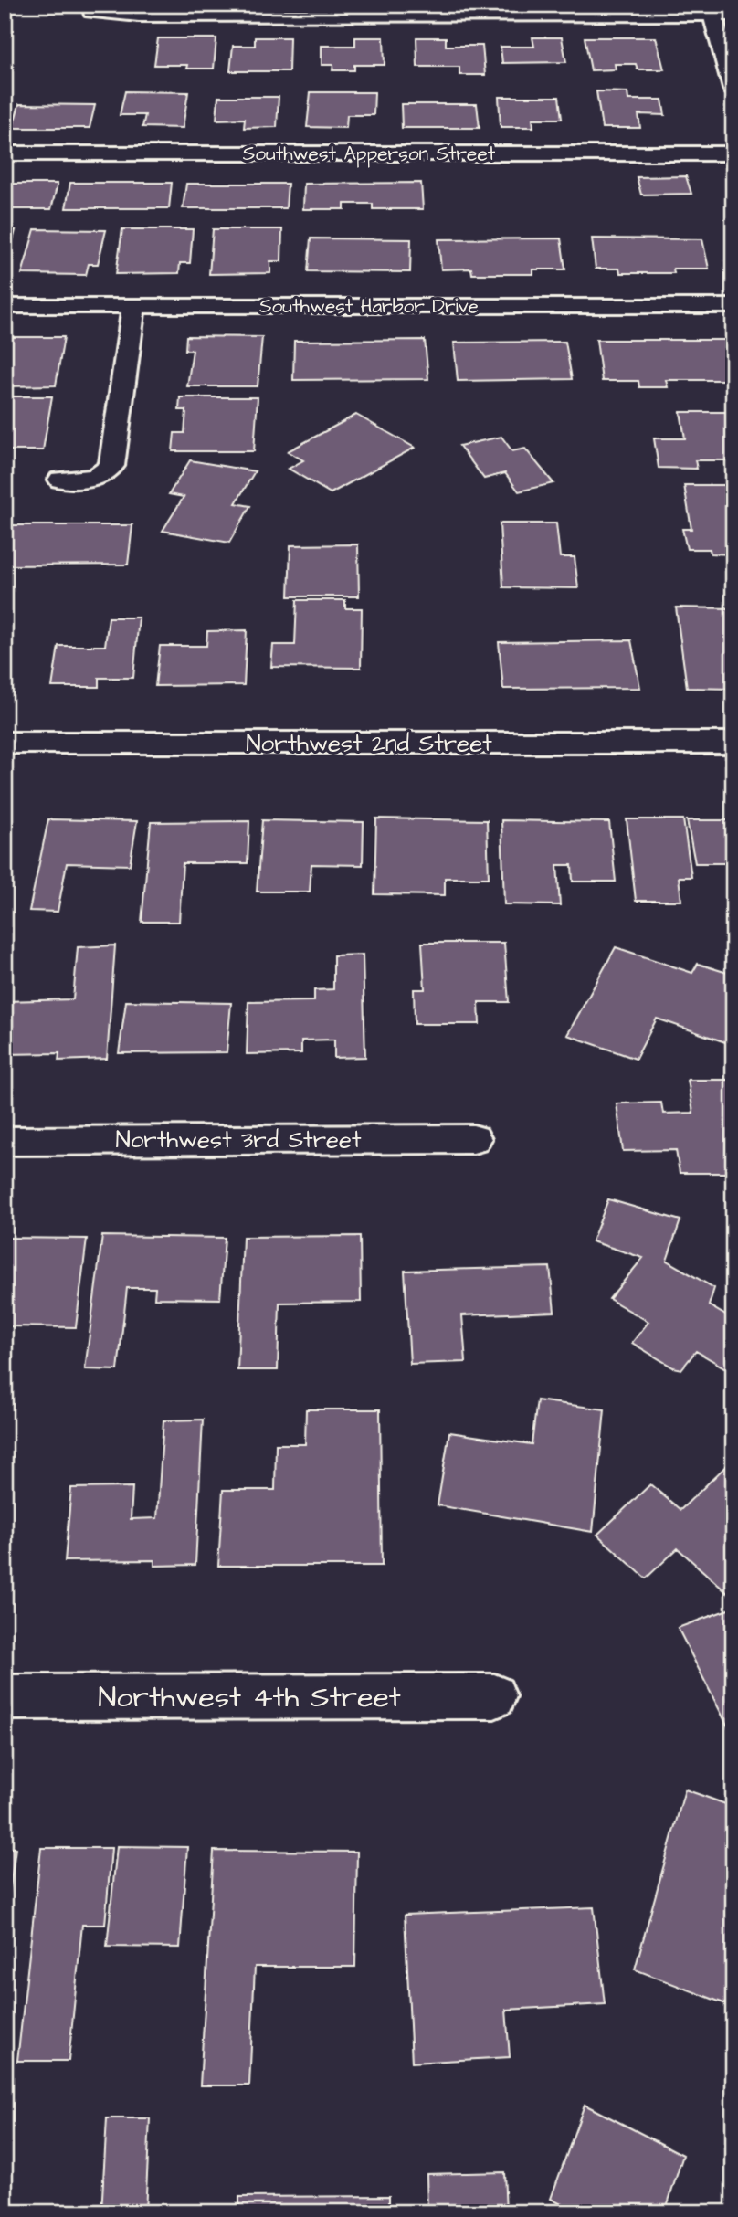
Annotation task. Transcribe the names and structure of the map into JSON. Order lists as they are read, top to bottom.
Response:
{
  "streets": {
    "street": [
      "Southwest Apperson Street",
      "Southwest Harbor Drive",
      "Northwest 2nd Street",
      "Northwest 3rd Street",
      "Northwest 4th Street"
    ]
  }
}
